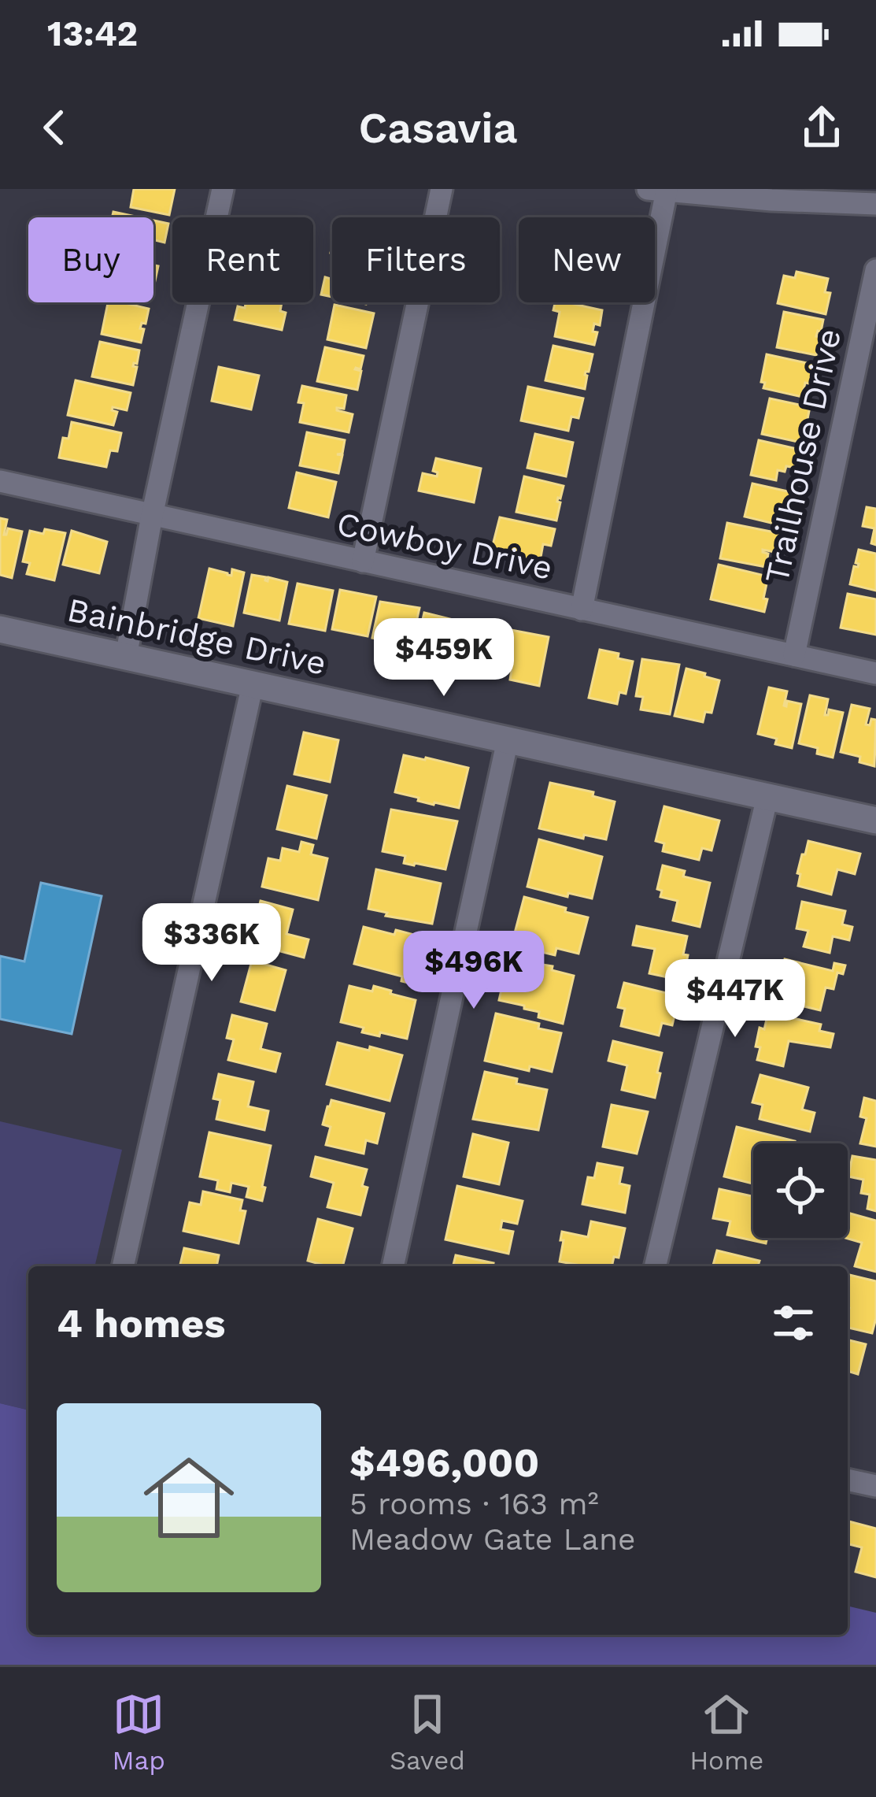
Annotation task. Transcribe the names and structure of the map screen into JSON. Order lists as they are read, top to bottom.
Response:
{
  "streets": {
    "street": ["Trailhouse Drive", "Cowboy Drive", "Bainbridge Drive"]
  },
  "crossings": [
    ["Trailhouse Drive", "Cowboy Drive"]
  ],
  "page": {
    "status": "13:42",
    "header": "Casavia",
    "chip": [
      "Buy",
      "Rent",
      "Filters",
      "New"
    ],
    "price": [
      "$459K",
      "$336K",
      "$496K",
      "$447K"
    ],
    "heading": "4 homes",
    "list": [
      {
        "name": "$496,000",
        "note": "5 rooms · 163 m² · Meadow Gate Lane"
      }
    ],
    "tabs": ["Map", "Saved", "Home"]
  }
}
